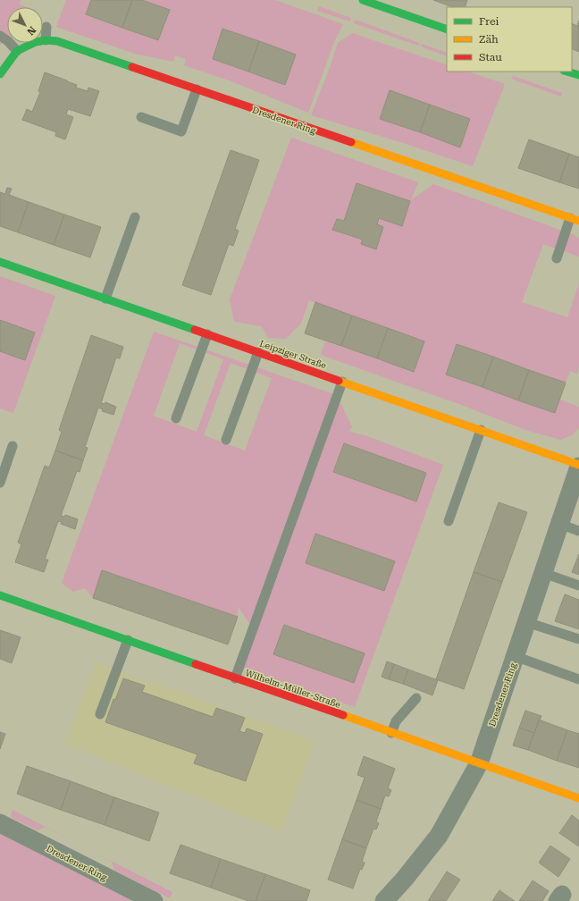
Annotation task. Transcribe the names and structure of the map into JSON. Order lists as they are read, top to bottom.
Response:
{
  "streets": {
    "street": ["Dresdener Ring", "Leipziger Straße", "Wilhelm-Müller-Straße"]
  },
  "crossings": [
    ["Dresdener Ring", "Leipziger Straße"],
    ["Dresdener Ring", "Wilhelm-Müller-Straße"]
  ],
  "legend": ["Frei", "Zäh", "Stau"],
  "north": "bottom right"
}
